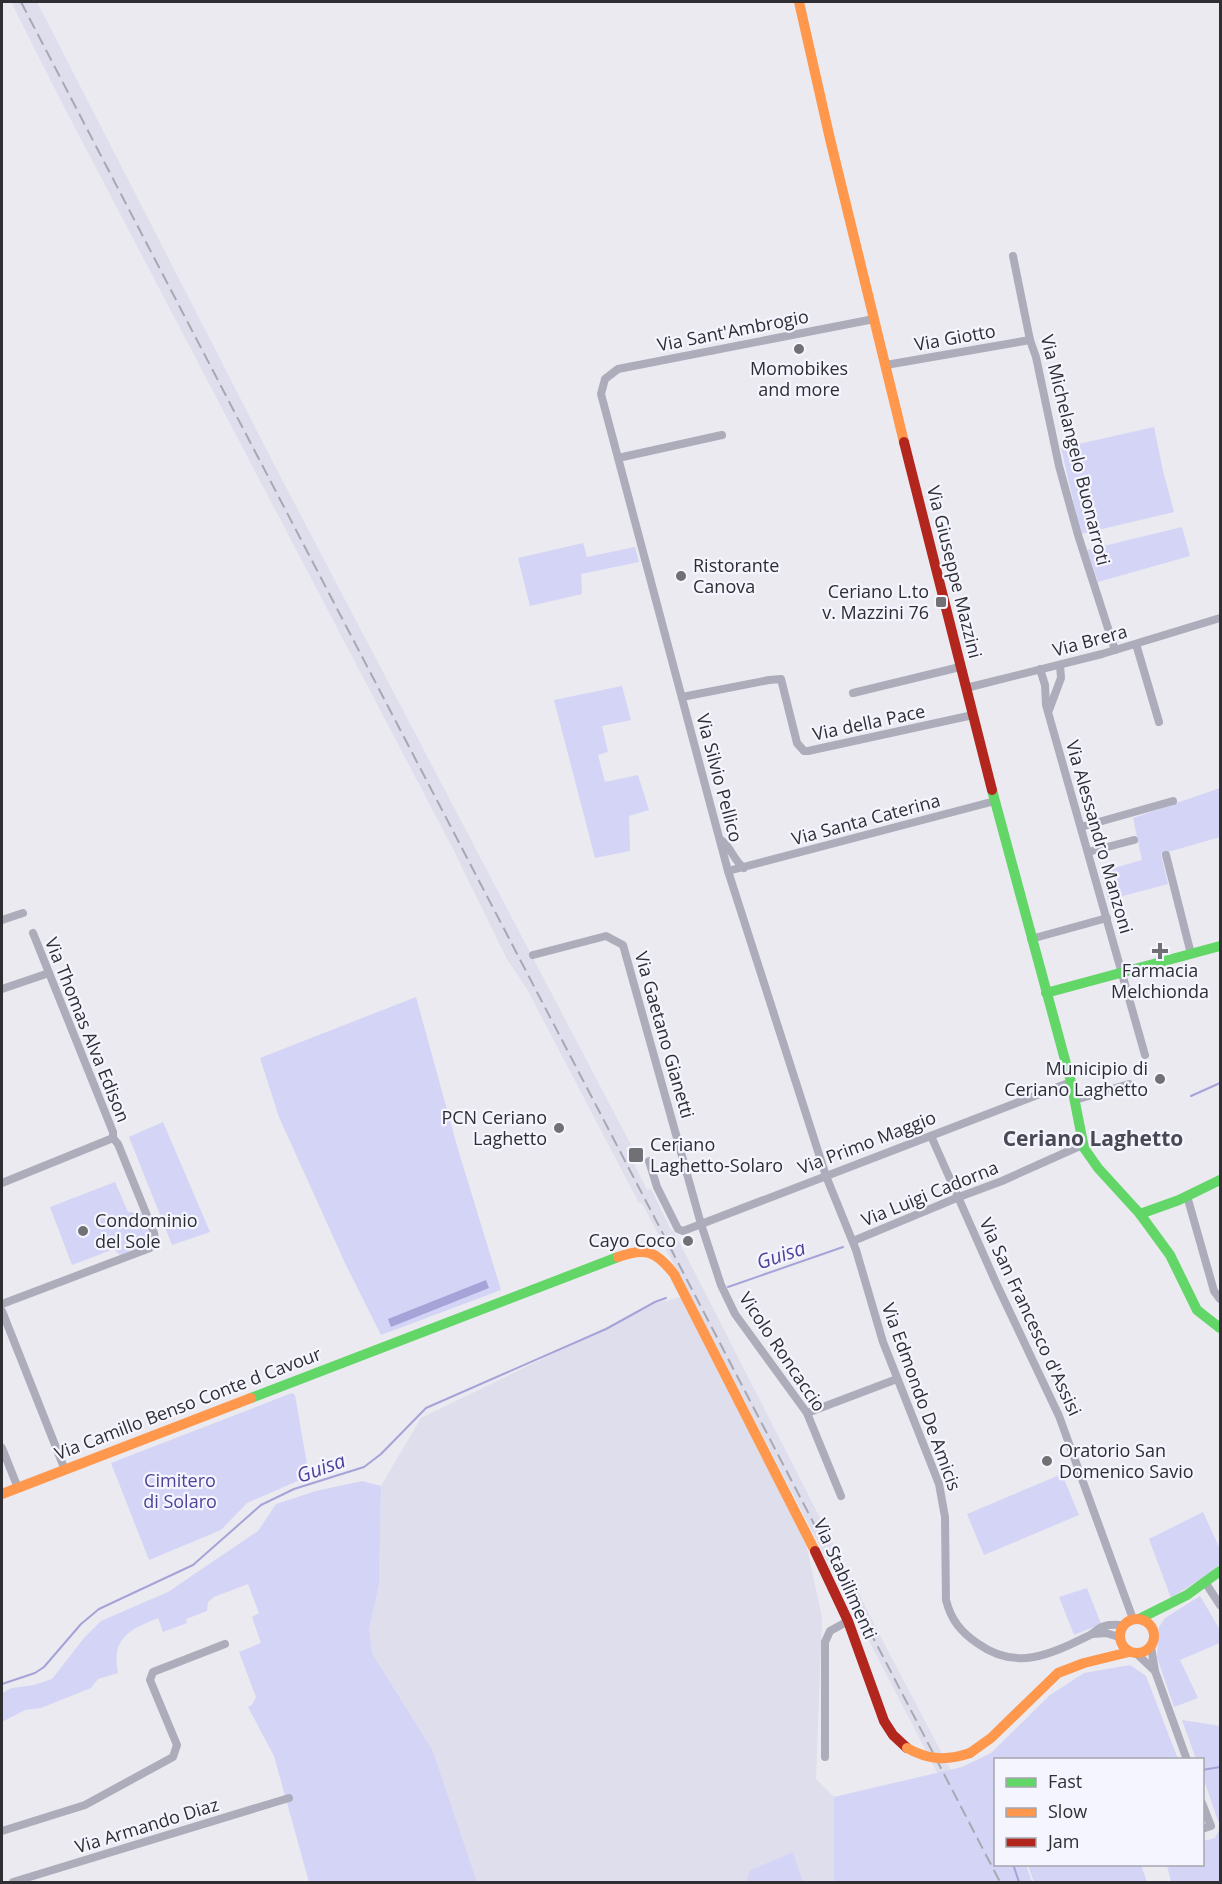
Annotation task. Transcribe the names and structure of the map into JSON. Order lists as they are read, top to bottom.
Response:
{
  "streets": {
    "street": [
      "Via Sant'Ambrogio",
      "Via Giotto",
      "Via Michelangelo Buonarroti",
      "Via Giuseppe Mazzini",
      "Via Brera",
      "Via della Pace",
      "Via Silvio Pellico",
      "Via Santa Caterina",
      "Via Alessandro Manzoni",
      "Via Thomas Alva Edison",
      "Via Gaetano Gianetti",
      "Via Primo Maggio",
      "Via Luigi Cadorna",
      "Via San Francesco d'Assisi",
      "Vicolo Roncaccio",
      "Via Edmondo De Amicis",
      "Via Camillo Benso Conte d Cavour",
      "Via Stabilimenti",
      "Via Armando Diaz"
    ]
  },
  "crossings": [
    ["Via Sant'Ambrogio", "Via Giuseppe Mazzini"],
    ["Via Sant'Ambrogio", "Via Silvio Pellico"],
    ["Via Giotto", "Via Michelangelo Buonarroti"],
    ["Via Giotto", "Via Giuseppe Mazzini"],
    ["Via Michelangelo Buonarroti", "Via Brera"],
    ["Via Giuseppe Mazzini", "Via Brera"],
    ["Via Giuseppe Mazzini", "Via della Pace"],
    ["Via Giuseppe Mazzini", "Via Santa Caterina"],
    ["Via Giuseppe Mazzini", "Via Primo Maggio"],
    ["Via Giuseppe Mazzini", "Via Luigi Cadorna"],
    ["Via Brera", "Via Alessandro Manzoni"],
    ["Via della Pace", "Via Silvio Pellico"],
    ["Via Silvio Pellico", "Via Santa Caterina"],
    ["Via Silvio Pellico", "Via Primo Maggio"],
    ["Via Silvio Pellico", "Via Edmondo De Amicis"],
    ["Via Gaetano Gianetti", "Via Primo Maggio"],
    ["Via Gaetano Gianetti", "Vicolo Roncaccio"],
    ["Via Primo Maggio", "Via San Francesco d'Assisi"],
    ["Via Primo Maggio", "Vicolo Roncaccio"],
    ["Via Primo Maggio", "Via Edmondo De Amicis"],
    ["Via Luigi Cadorna", "Via San Francesco d'Assisi"],
    ["Via Luigi Cadorna", "Via Edmondo De Amicis"],
    ["Via San Francesco d'Assisi", "Via Edmondo De Amicis"],
    ["Via San Francesco d'Assisi", "Via Stabilimenti"],
    ["Via Edmondo De Amicis", "Via Stabilimenti"],
    ["Via Camillo Benso Conte d Cavour", "Via Stabilimenti"]
  ],
  "districts": ["Ceriano Laghetto"],
  "water": ["Guisa"],
  "parks": ["Cimitero di Solaro"],
  "places": {
    "other": [
      "Momobikes and more",
      "Ristorante Canova",
      "Municipio di Ceriano Laghetto",
      "PCN Ceriano Laghetto",
      "Condominio del Sole",
      "Cayo Coco",
      "Oratorio San Domenico Savio"
    ],
    "transit": ["Ceriano L.to v. Mazzini 76", "Ceriano Laghetto-Solaro"],
    "health": ["Farmacia Melchionda"]
  },
  "legend": ["Fast", "Slow", "Jam"]
}
